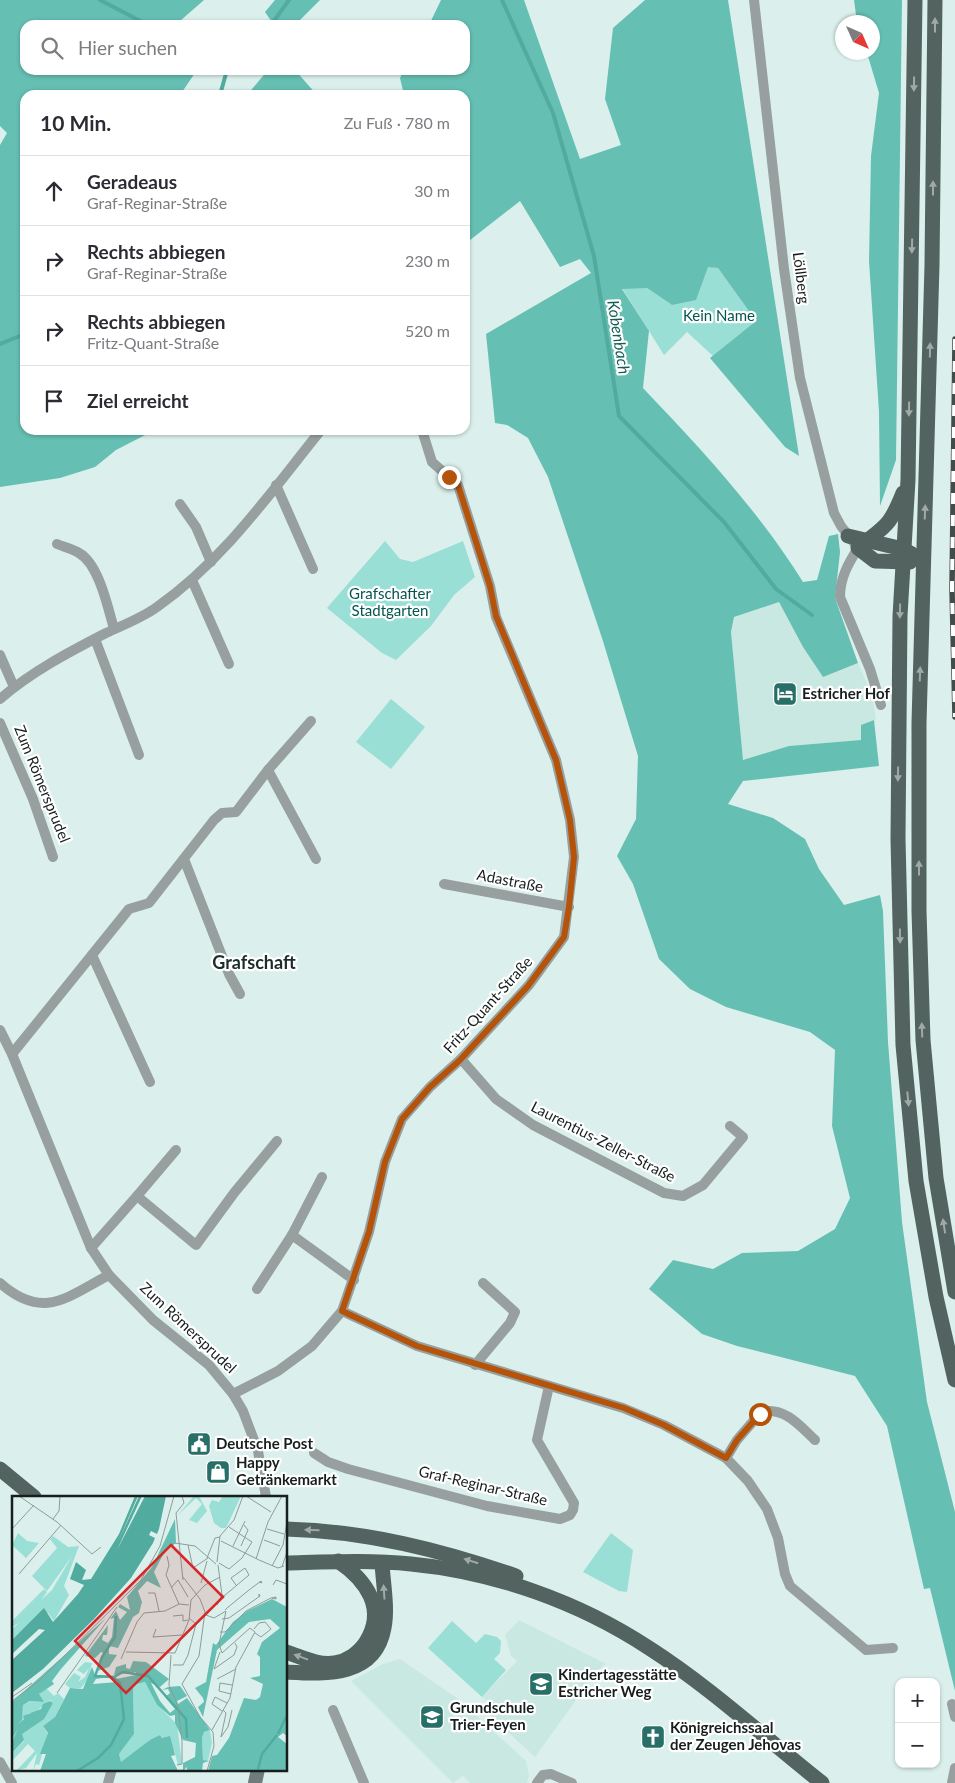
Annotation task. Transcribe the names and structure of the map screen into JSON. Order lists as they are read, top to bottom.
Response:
{
  "streets": {
    "street": [
      "Löllberg",
      "Zum Römersprudel",
      "Adastraße",
      "Fritz-Quant-Straße",
      "Laurentius-Zeller-Straße",
      "Graf-Reginar-Straße"
    ]
  },
  "crossings": [
    ["Zum Römersprudel", "Fritz-Quant-Straße"],
    ["Adastraße", "Fritz-Quant-Straße"],
    ["Fritz-Quant-Straße", "Laurentius-Zeller-Straße"]
  ],
  "districts": ["Grafschaft"],
  "water": ["Kobenbach"],
  "parks": ["Kein Name", "Grafschafter Stadtgarten"],
  "places": {
    "hotel": ["Estricher Hof"],
    "public building": ["Deutsche Post"],
    "shop": ["Happy Getränkemarkt"],
    "school or university": ["Kindertagesstätte Estricher Weg", "Grundschule Trier-Feyen"],
    "church": ["Königreichssaal der Zeugen Jehovas"]
  },
  "north": "bottom right",
  "page": {
    "search": "Hier suchen",
    "heading": ["10 Min.", "Zu Fuß · 780 m"],
    "list": [
      ["Geradeaus", "Graf-Reginar-Straße", "30 m"],
      ["Rechts abbiegen", "Graf-Reginar-Straße", "230 m"],
      ["Rechts abbiegen", "Fritz-Quant-Straße", "520 m"],
      "Ziel erreicht"
    ],
    "map_buttons": ["+", "−"]
  }
}
